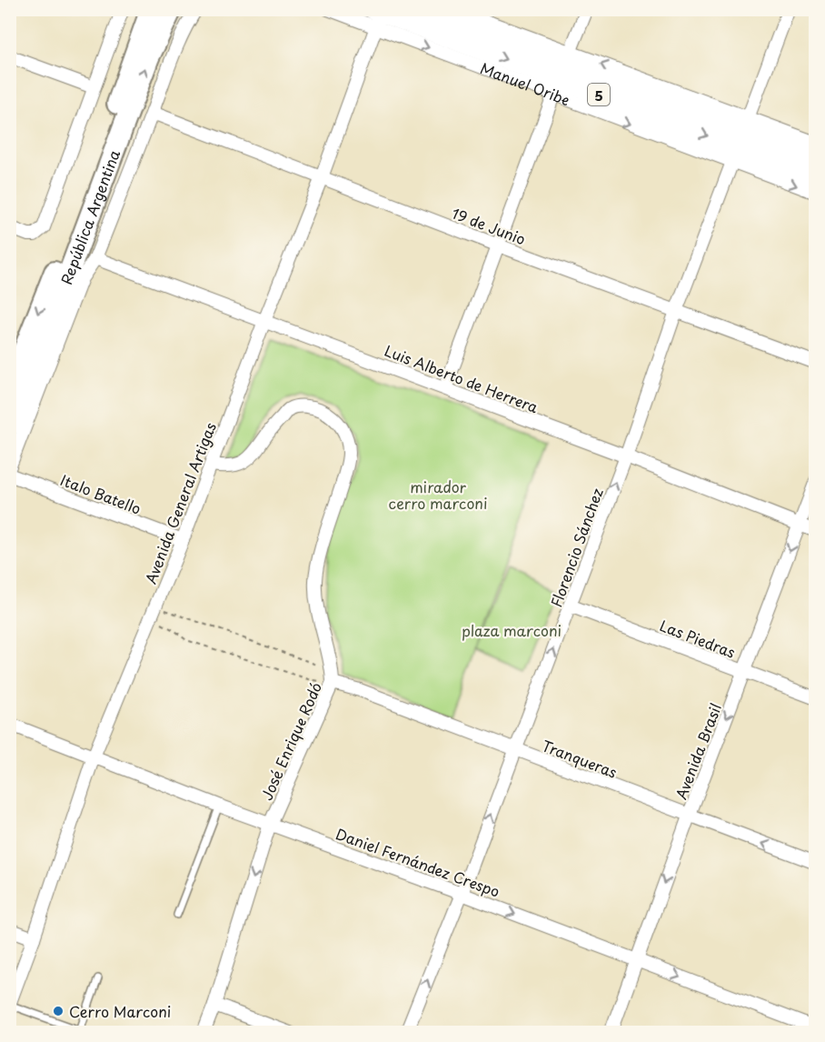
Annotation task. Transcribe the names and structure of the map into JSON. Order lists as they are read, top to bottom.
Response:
{
  "streets": {
    "highway": ["Manuel Oribe", "5", "República Argentina"],
    "street": [
      "19 de Junio",
      "Luis Alberto de Herrera",
      "Italo Batello",
      "Avenida General Artigas",
      "Florencio Sánchez",
      "Las Piedras",
      "José Enrique Rodó",
      "Avenida Brasil",
      "Tranqueras",
      "Daniel Fernández Crespo"
    ]
  },
  "crossings": [
    ["Manuel Oribe", "Avenida General Artigas"],
    ["Manuel Oribe", "Florencio Sánchez"],
    ["19 de Junio", "Avenida General Artigas"],
    ["19 de Junio", "Florencio Sánchez"],
    ["Luis Alberto de Herrera", "Avenida General Artigas"],
    ["Luis Alberto de Herrera", "Florencio Sánchez"],
    ["Luis Alberto de Herrera", "Avenida Brasil"],
    ["Italo Batello", "Avenida General Artigas"],
    ["Avenida General Artigas", "José Enrique Rodó"],
    ["Avenida General Artigas", "Daniel Fernández Crespo"],
    ["Florencio Sánchez", "Las Piedras"],
    ["Florencio Sánchez", "Tranqueras"],
    ["Florencio Sánchez", "Daniel Fernández Crespo"],
    ["Las Piedras", "Avenida Brasil"],
    ["José Enrique Rodó", "Tranqueras"],
    ["José Enrique Rodó", "Daniel Fernández Crespo"],
    ["Avenida Brasil", "Tranqueras"],
    ["Avenida Brasil", "Daniel Fernández Crespo"]
  ],
  "one_way": ["Florencio Sánchez", "Avenida Brasil", "Daniel Fernández Crespo"],
  "parks": ["mirador cerro marconi", "plaza marconi"],
  "places": ["Cerro Marconi"]
}
